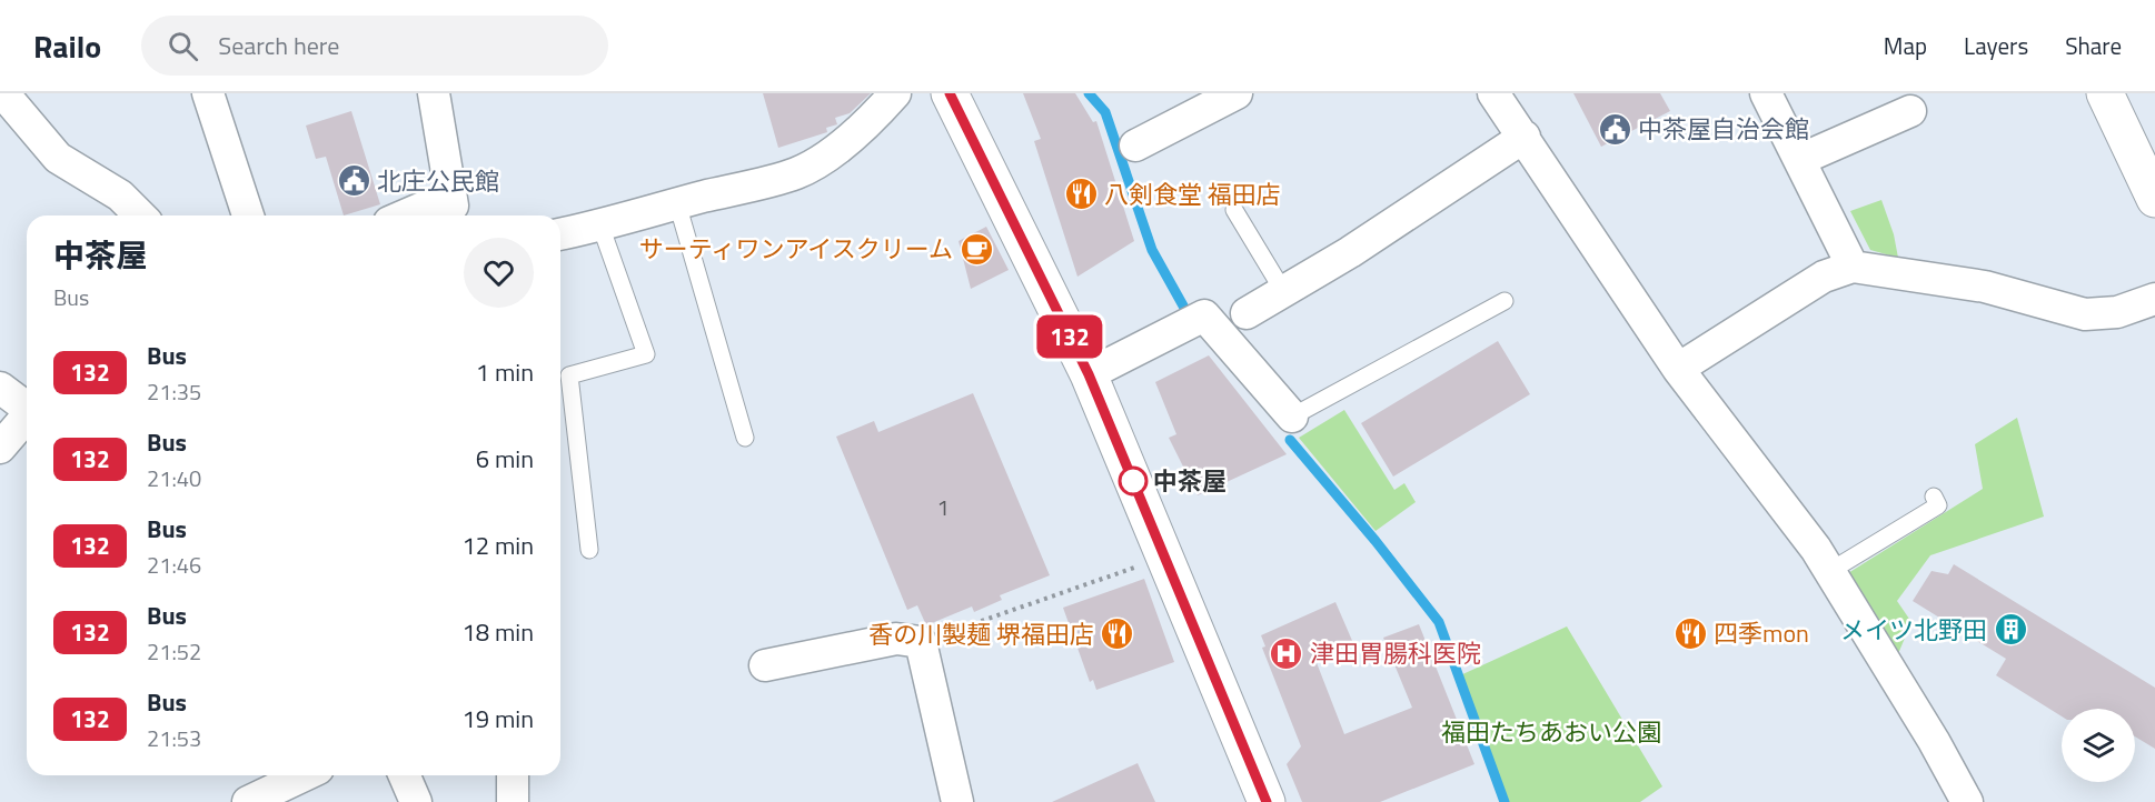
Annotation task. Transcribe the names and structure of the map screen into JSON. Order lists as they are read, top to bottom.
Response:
{
  "parks": ["福田たちあおい公園"],
  "places": {
    "public building": ["中茶屋自治会館", "北庄公民館"],
    "restaurant": ["八剣食堂 福田店", "四季mon", "香の川製麺 堺福田店"],
    "cafe": ["サーティワンアイスクリーム"],
    "other": ["中茶屋"],
    "building": ["メイツ北野田"],
    "hospital": ["津田胃腸科医院"]
  },
  "lines": ["bus line 132"],
  "house_numbers": ["1"],
  "page": {
    "header": "Railo",
    "search": "Search here",
    "nav": ["Map", "Layers", "Share"],
    "on_map": "132",
    "heading": ["中茶屋", "Bus"],
    "list": [
      {
        "mark": "132",
        "name": "Bus",
        "note": "21:35",
        "value": "1 min"
      },
      {
        "mark": "132",
        "name": "Bus",
        "note": "21:40",
        "value": "6 min"
      },
      {
        "mark": "132",
        "name": "Bus",
        "note": "21:46",
        "value": "12 min"
      },
      {
        "mark": "132",
        "name": "Bus",
        "note": "21:52",
        "value": "18 min"
      },
      {
        "mark": "132",
        "name": "Bus",
        "note": "21:53",
        "value": "19 min"
      }
    ]
  }
}
